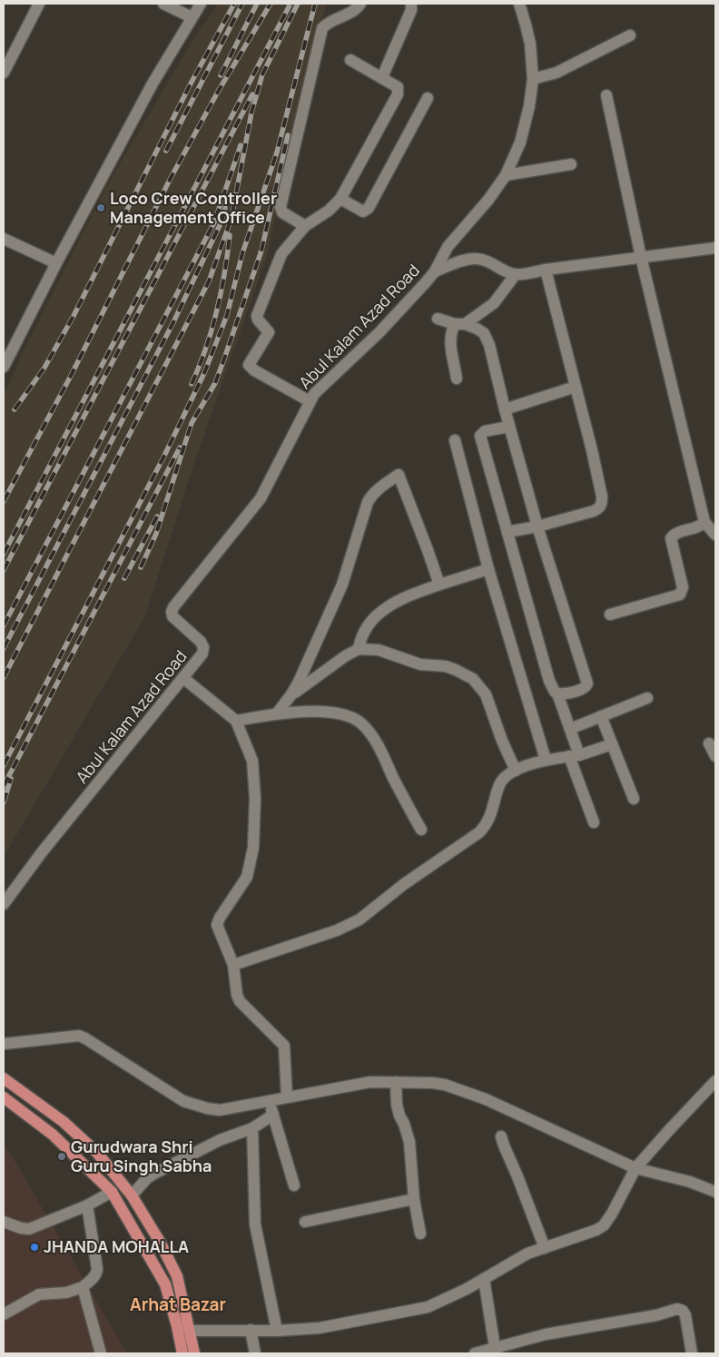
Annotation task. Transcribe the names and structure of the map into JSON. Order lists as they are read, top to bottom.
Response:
{
  "streets": {
    "street": ["Abul Kalam Azad Road"]
  },
  "districts": ["Arhat Bazar"],
  "places": ["Loco Crew Controller Management Office", "Gurudwara Shri Guru Singh Sabha", "JHANDA MOHALLA"]
}
